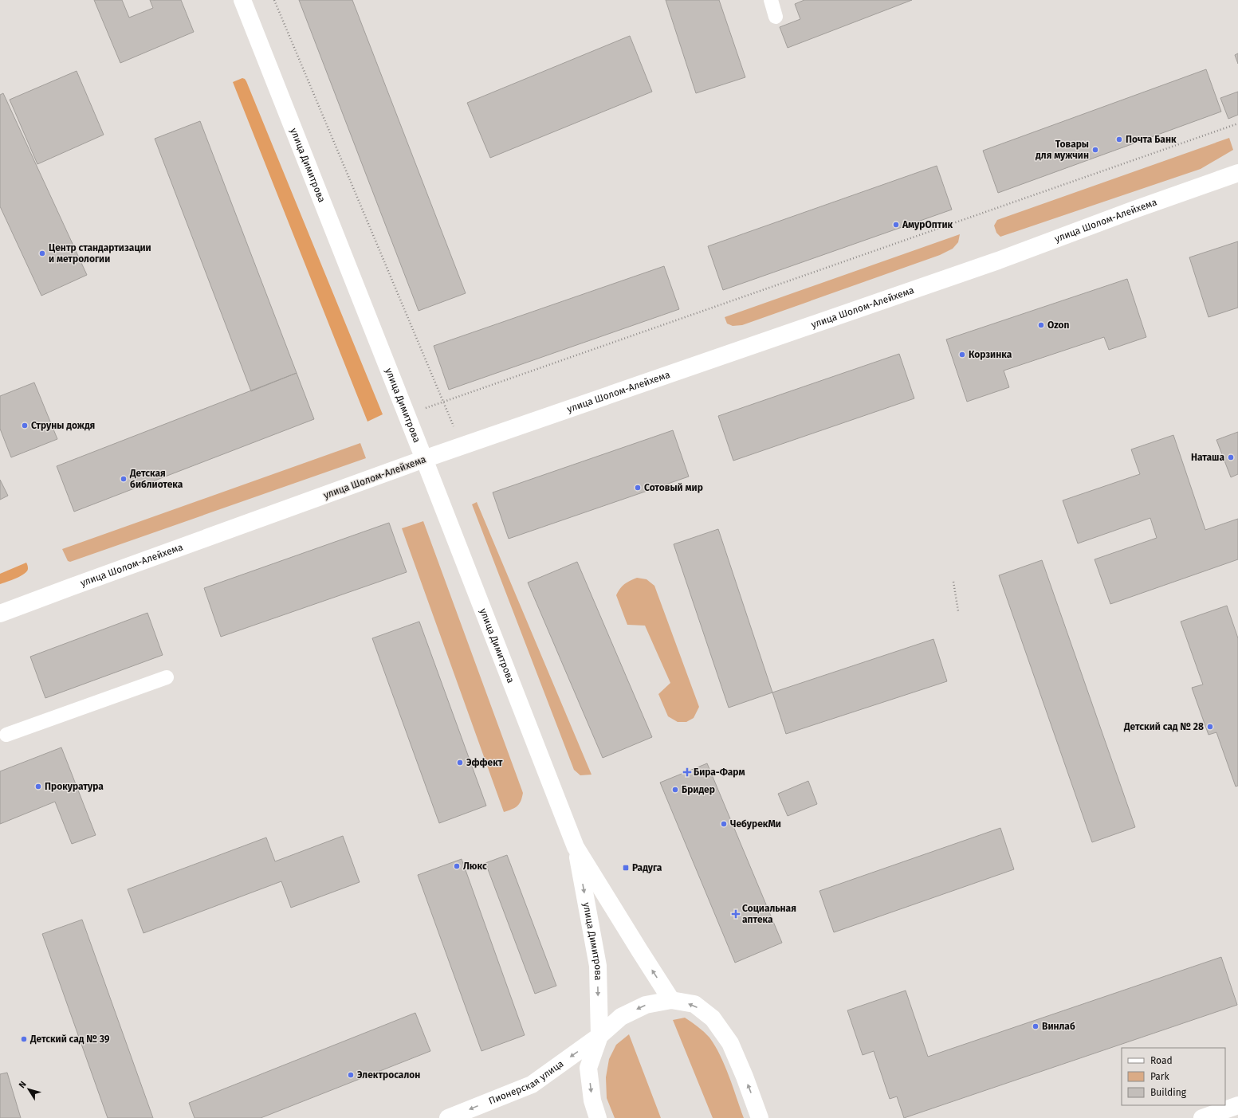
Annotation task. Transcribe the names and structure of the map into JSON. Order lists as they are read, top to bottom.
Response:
{
  "streets": {
    "main road": ["улица Димитрова", "улица Шолом-Алейхема", "Пионерская улица"]
  },
  "crossings": [
    ["улица Димитрова", "улица Шолом-Алейхема"],
    ["улица Димитрова", "Пионерская улица"]
  ],
  "one_way": ["Пионерская улица"],
  "places": {
    "other": [
      "Почта Банк",
      "Товары для мужчин",
      "АмурОптик",
      "Центр стандартизации и метрологии",
      "Ozon",
      "Корзинка",
      "Струны дождя",
      "Наташа",
      "Детская библиотека",
      "Сотовый мир",
      "Детский сад № 28",
      "Эффект",
      "Прокуратура",
      "Бридер",
      "ЧебурекМи",
      "Люкс",
      "Винлаб",
      "Детский сад № 39",
      "Электросалон"
    ],
    "health": ["Бира-Фарм", "Социальная аптека"],
    "transit": ["Радуга"]
  },
  "legend": ["Road", "Park", "Building"],
  "north": "top left"
}
